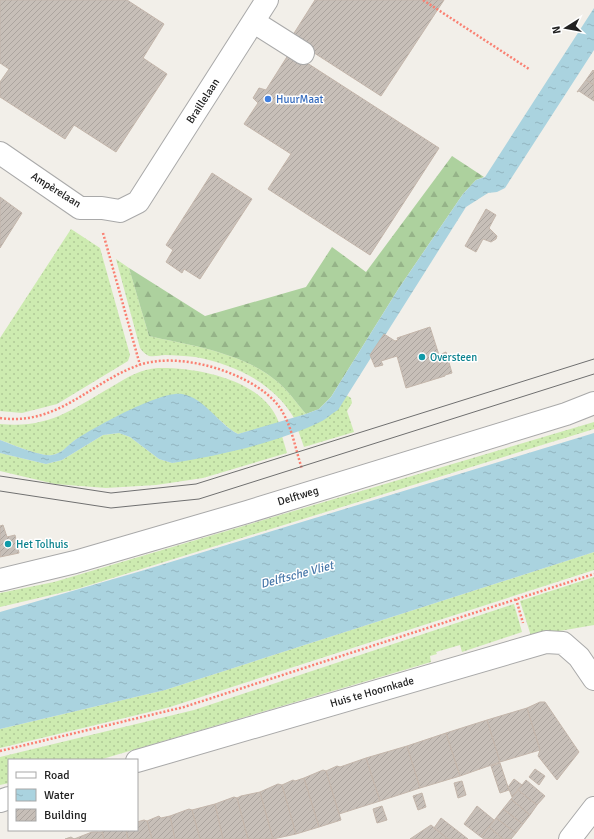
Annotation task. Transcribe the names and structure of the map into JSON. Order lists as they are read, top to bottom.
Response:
{
  "streets": {
    "street": [
      "Braillelaan",
      "Ampèrelaan",
      "Delftweg",
      "Huis te Hoornkade"
    ]
  },
  "crossings": [
    ["Braillelaan", "Ampèrelaan"]
  ],
  "water": ["Delftsche Vliet"],
  "places": ["HuurMaat", "Oversteen", "Het Tolhuis"],
  "legend": ["Road", "Water", "Building"],
  "north": "left"
}
